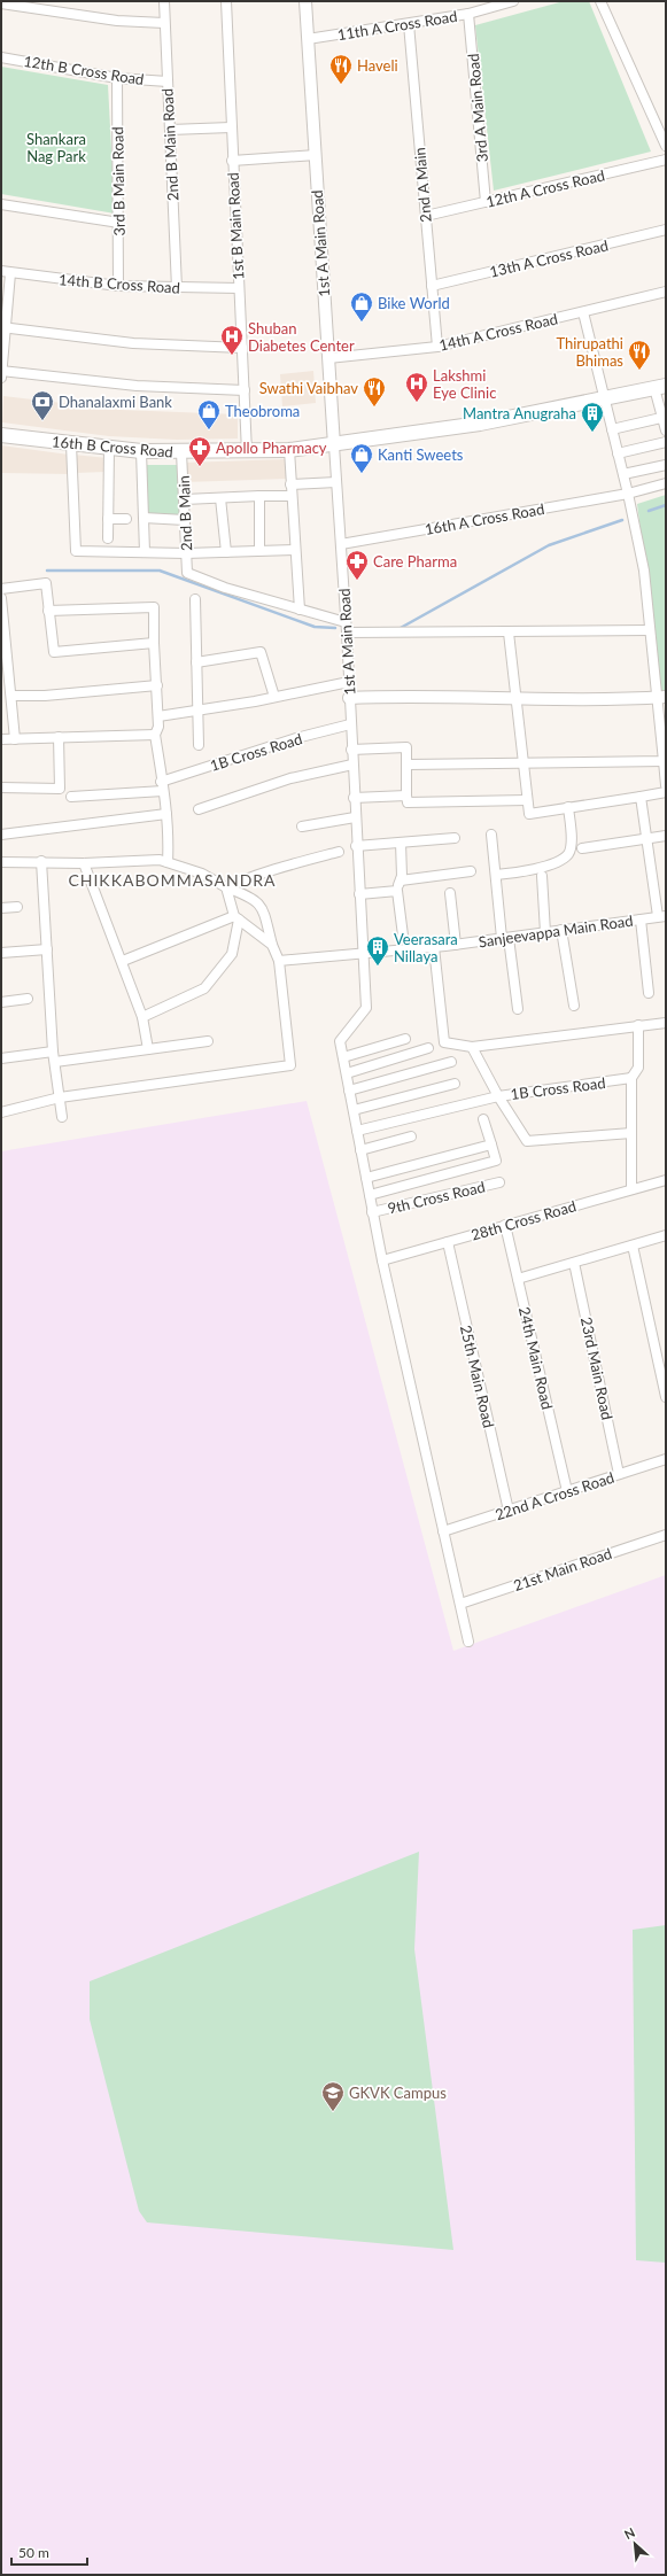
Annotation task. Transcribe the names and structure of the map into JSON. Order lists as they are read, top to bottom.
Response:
{
  "streets": {
    "main road": ["16th B Cross Road"],
    "street": [
      "11th A Cross Road",
      "12th B Cross Road",
      "3rd A Main Road",
      "2nd B Main Road",
      "3rd B Main Road",
      "2nd A Main",
      "12th A Cross Road",
      "1st B Main Road",
      "1st A Main Road",
      "13th A Cross Road",
      "14th B Cross Road",
      "14th A Cross Road",
      "2nd B Main",
      "16th A Cross Road",
      "1B Cross Road",
      "Sanjeevappa Main Road",
      "9th Cross Road",
      "28th Cross Road",
      "24th Main Road",
      "23rd Main Road",
      "25th Main Road",
      "22nd A Cross Road",
      "21st Main Road"
    ]
  },
  "crossings": [
    ["11th A Cross Road", "3rd A Main Road"],
    ["11th A Cross Road", "2nd A Main"],
    ["11th A Cross Road", "1st A Main Road"],
    ["12th B Cross Road", "2nd B Main Road"],
    ["12th B Cross Road", "3rd B Main Road"],
    ["3rd A Main Road", "12th A Cross Road"],
    ["2nd B Main Road", "14th B Cross Road"],
    ["3rd B Main Road", "14th B Cross Road"],
    ["2nd A Main", "12th A Cross Road"],
    ["2nd A Main", "13th A Cross Road"],
    ["2nd A Main", "14th A Cross Road"],
    ["1st B Main Road", "14th B Cross Road"],
    ["1st B Main Road", "16th B Cross Road"],
    ["1st A Main Road", "14th A Cross Road"],
    ["1st A Main Road", "16th B Cross Road"],
    ["1st A Main Road", "16th A Cross Road"],
    ["1st A Main Road", "1B Cross Road"],
    ["1st A Main Road", "Sanjeevappa Main Road"],
    ["16th B Cross Road", "2nd B Main"],
    ["28th Cross Road", "24th Main Road"],
    ["28th Cross Road", "25th Main Road"],
    ["24th Main Road", "22nd A Cross Road"],
    ["23rd Main Road", "22nd A Cross Road"],
    ["25th Main Road", "22nd A Cross Road"]
  ],
  "districts": ["CHIKKABOMMASANDRA"],
  "parks": ["Shankara Nag Park"],
  "places": {
    "restaurant": ["Haveli", "Thirupathi Bhimas", "Swathi Vaibhav"],
    "shop": ["Bike World", "Theobroma", "Kanti Sweets"],
    "hospital": ["Shuban Diabetes Center", "Lakshmi Eye Clinic"],
    "bank": ["Dhanalaxmi Bank"],
    "building": ["Mantra Anugraha", "Veerasara Nillaya"],
    "pharmacy": ["Apollo Pharmacy", "Care Pharma"],
    "school or university": ["GKVK Campus"]
  },
  "scale_bar": "50 m",
  "north": "top left"
}
